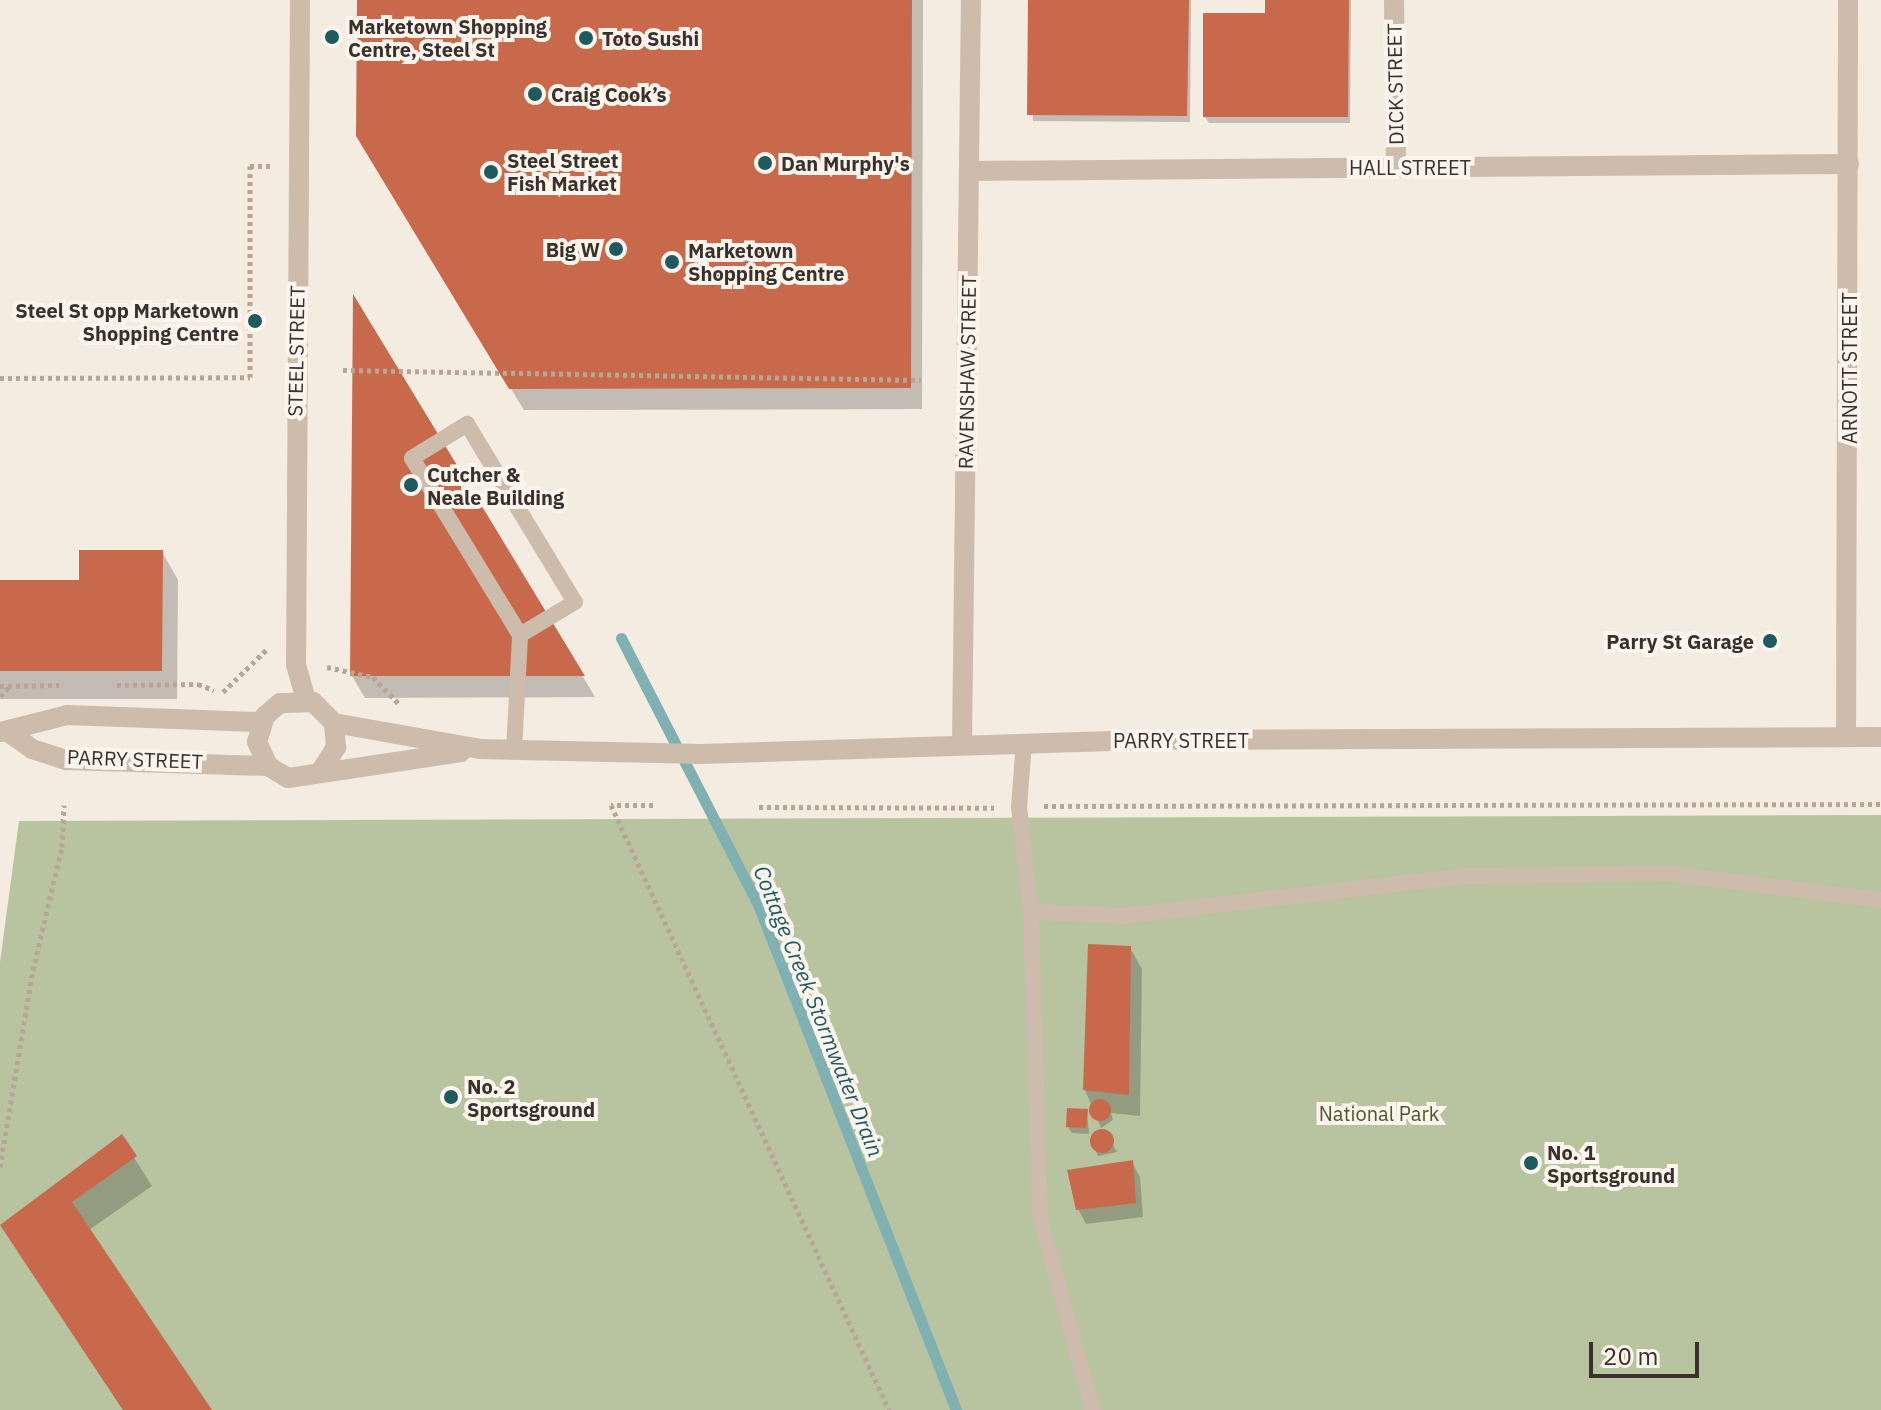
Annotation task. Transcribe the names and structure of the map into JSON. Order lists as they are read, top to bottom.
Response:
{
  "streets": {
    "street": [
      "DICK STREET",
      "HALL STREET",
      "STEEL STREET",
      "ARNOTT STREET",
      "RAVENSHAW STREET",
      "PARRY STREET"
    ]
  },
  "crossings": [
    ["DICK STREET", "HALL STREET"],
    ["HALL STREET", "ARNOTT STREET"],
    ["HALL STREET", "RAVENSHAW STREET"],
    ["STEEL STREET", "PARRY STREET"],
    ["ARNOTT STREET", "PARRY STREET"],
    ["RAVENSHAW STREET", "PARRY STREET"]
  ],
  "water": ["Cottage Creek Stormwater Drain"],
  "parks": ["National Park"],
  "places": [
    "Marketown Shopping Centre, Steel St",
    "Toto Sushi",
    "Craig Cook’s",
    "Dan Murphy's",
    "Steel Street Fish Market",
    "Big W",
    "Marketown Shopping Centre",
    "Steel St opp Marketown Shopping Centre",
    "Cutcher & Neale Building",
    "Parry St Garage",
    "No. 2 Sportsground",
    "No. 1 Sportsground"
  ],
  "scale_bar": "20 m"
}
